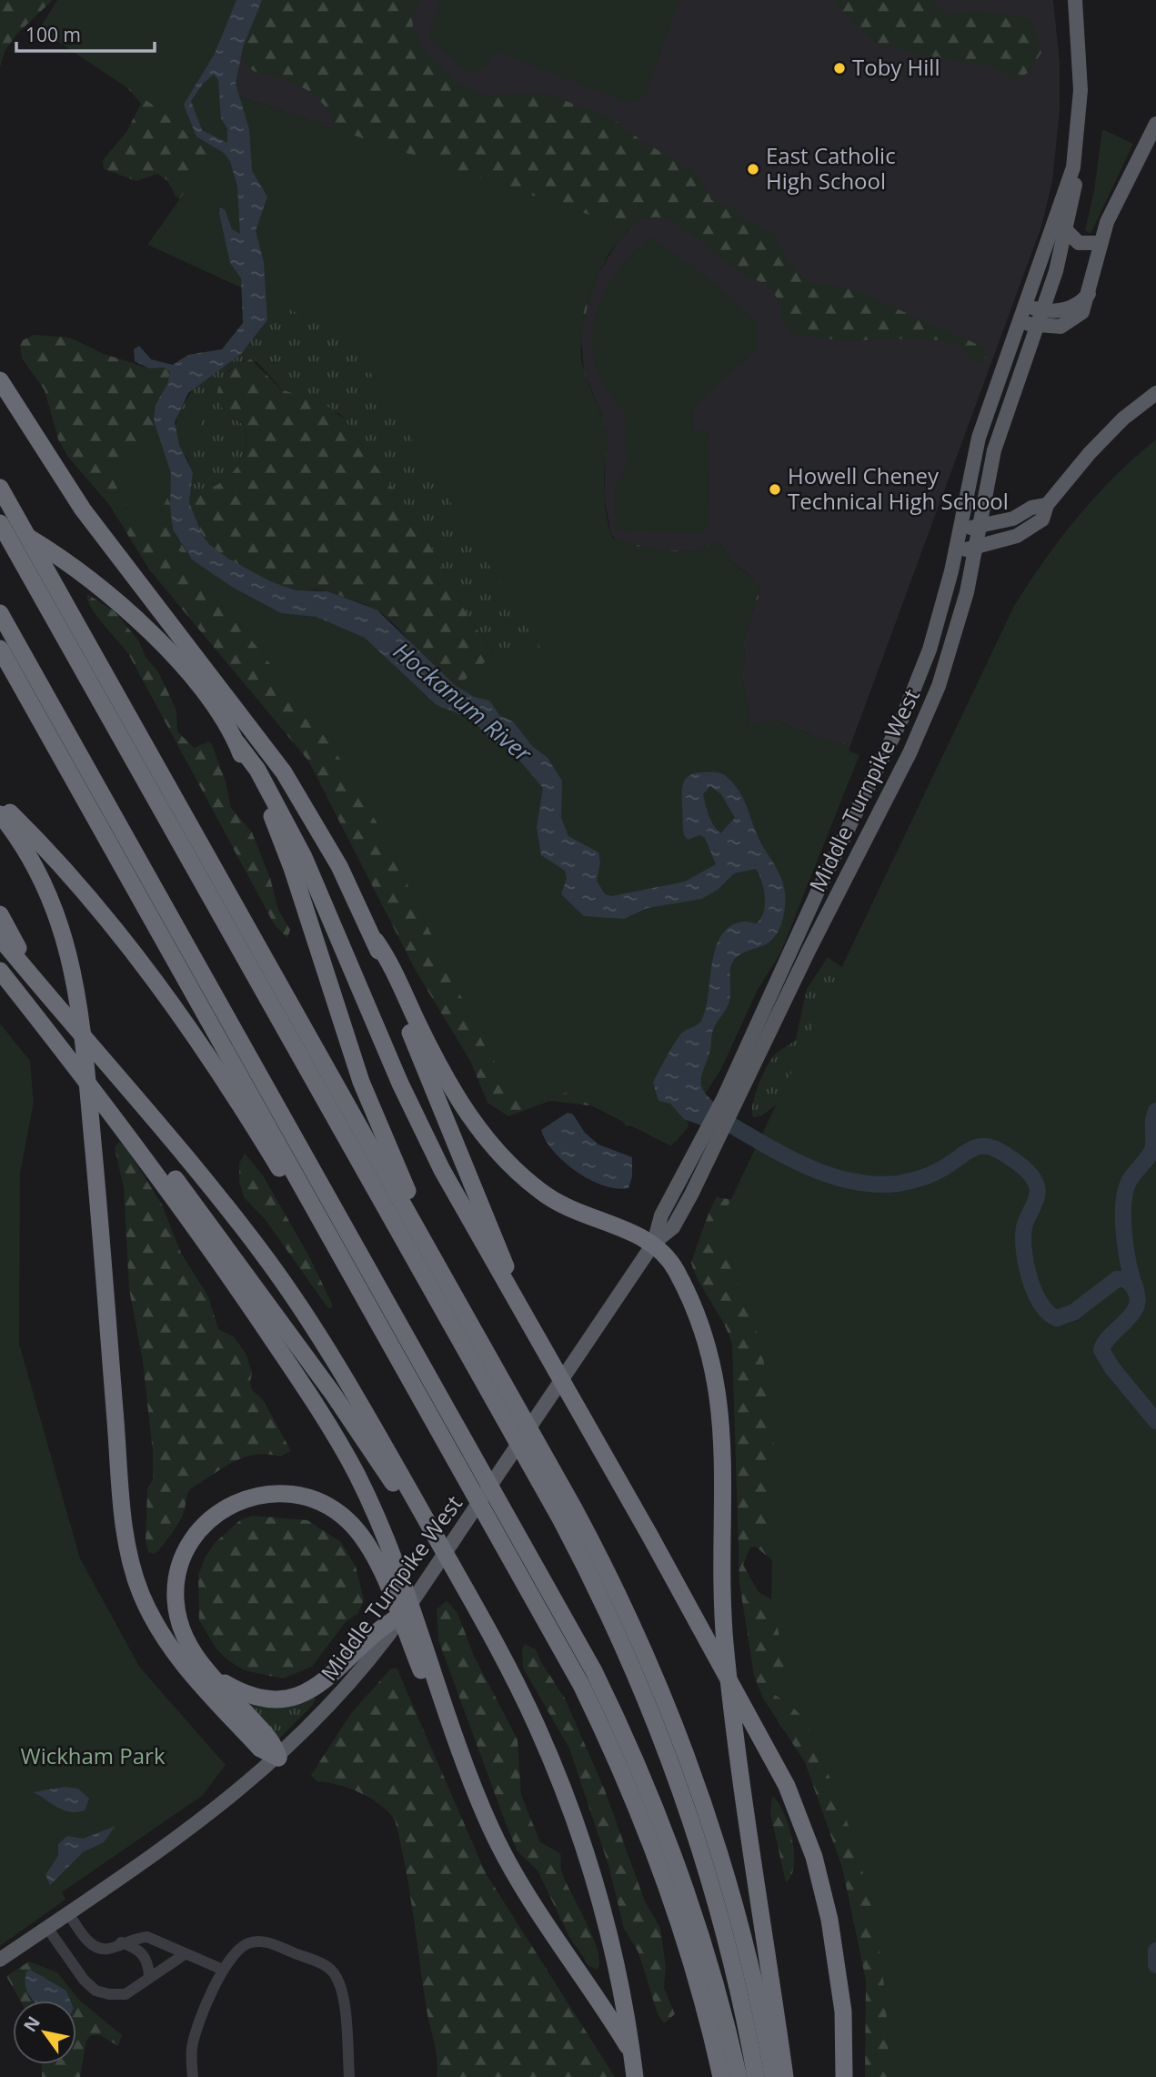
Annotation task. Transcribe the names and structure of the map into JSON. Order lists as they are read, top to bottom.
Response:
{
  "streets": {
    "main road": ["Middle Turnpike West"]
  },
  "water": ["Hockanum River"],
  "parks": ["Wickham Park"],
  "places": ["Toby Hill", "East Catholic High School", "Howell Cheney Technical High School"],
  "scale_bar": "100 m",
  "north": "top left"
}
